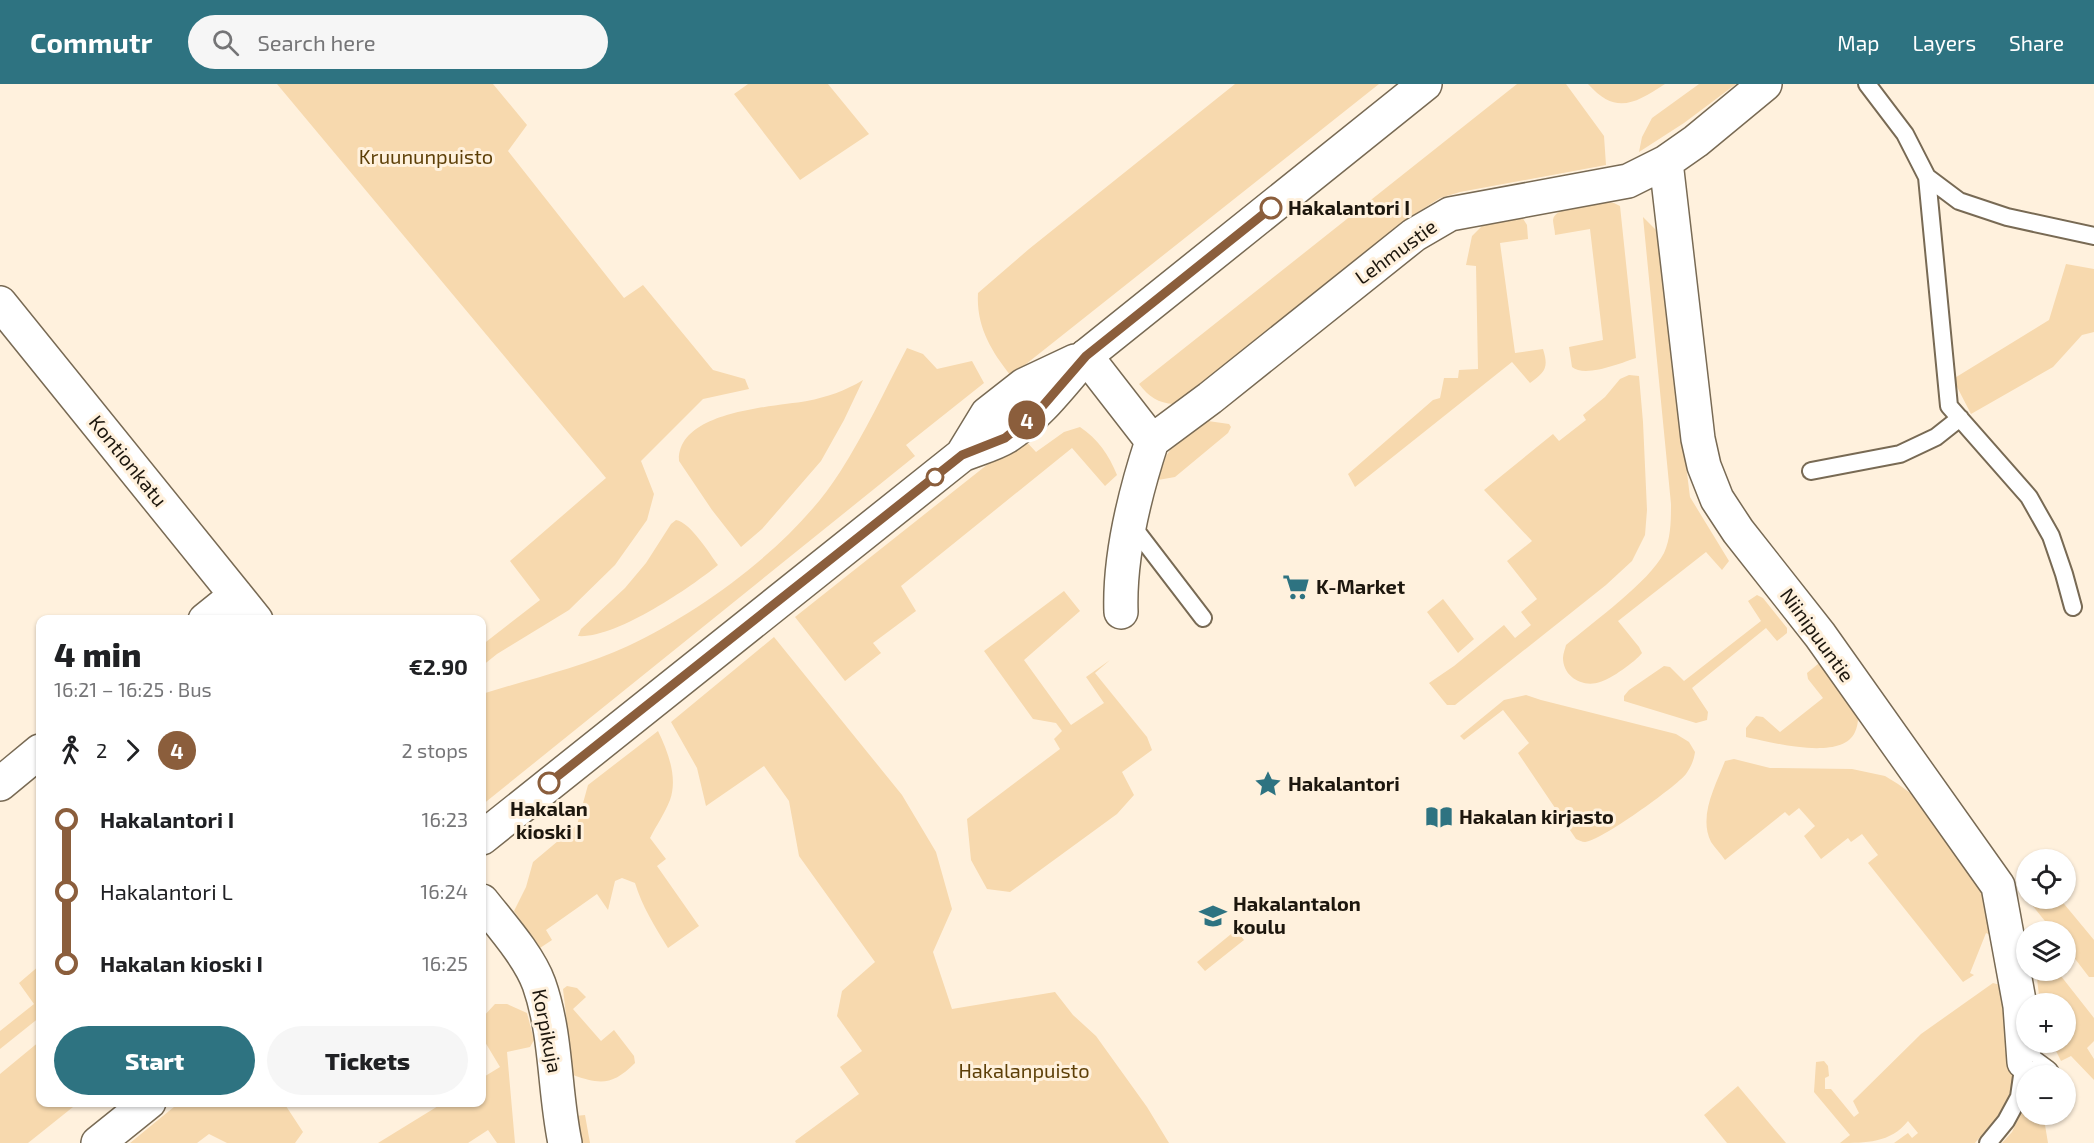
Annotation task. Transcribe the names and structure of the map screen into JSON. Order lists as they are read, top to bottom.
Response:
{
  "streets": {
    "street": [
      "Lehmustie",
      "Kontionkatu",
      "Niinipuuntie",
      "Korpikuja"
    ]
  },
  "crossings": [
    ["Lehmustie", "Niinipuuntie"]
  ],
  "parks": ["Kruununpuisto", "Hakalanpuisto"],
  "places": {
    "other": ["Hakalantori I", "Hakalan kioski I"],
    "supermarket": ["K-Market"],
    "place": ["Hakalantori"],
    "library": ["Hakalan kirjasto"],
    "school or university": ["Hakalantalon koulu"]
  },
  "lines": ["bus line 4"],
  "page": {
    "header": "Commutr",
    "search": "Search here",
    "nav": ["Map", "Layers", "Share"],
    "on_map": "4",
    "heading": ["4 min", "16:21 – 16:25 · Bus", "€2.90"],
    "legs": ["2", "4", "2 stops"],
    "list": [
      {
        "name": "Hakalantori I",
        "value": "16:23"
      },
      {
        "name": "Hakalantori L",
        "value": "16:24"
      },
      {
        "name": "Hakalan kioski I",
        "value": "16:25"
      }
    ],
    "map_buttons": ["+", "−"],
    "buttons": ["Start", "Tickets"]
  }
}
